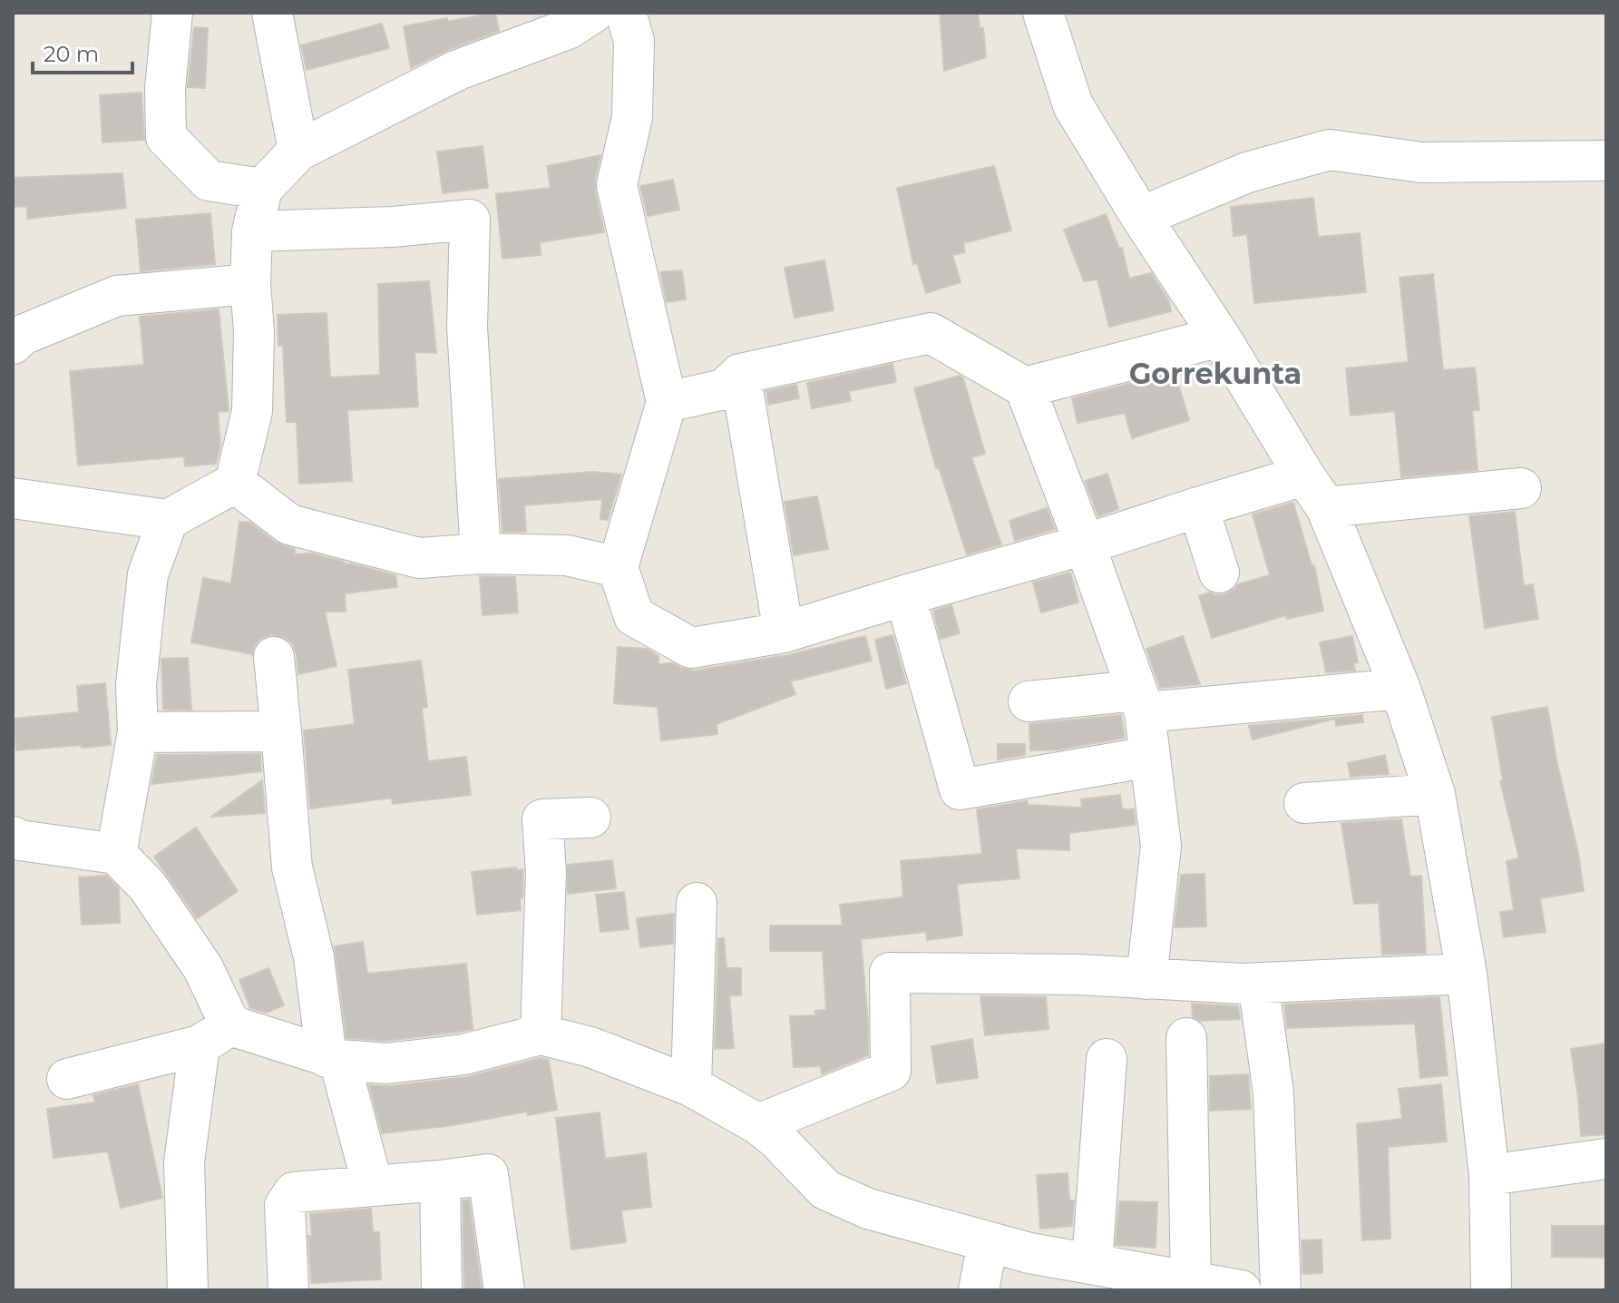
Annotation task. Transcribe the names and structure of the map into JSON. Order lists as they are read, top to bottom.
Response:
{
  "districts": ["Gorrekunta"],
  "scale_bar": "20 m"
}
